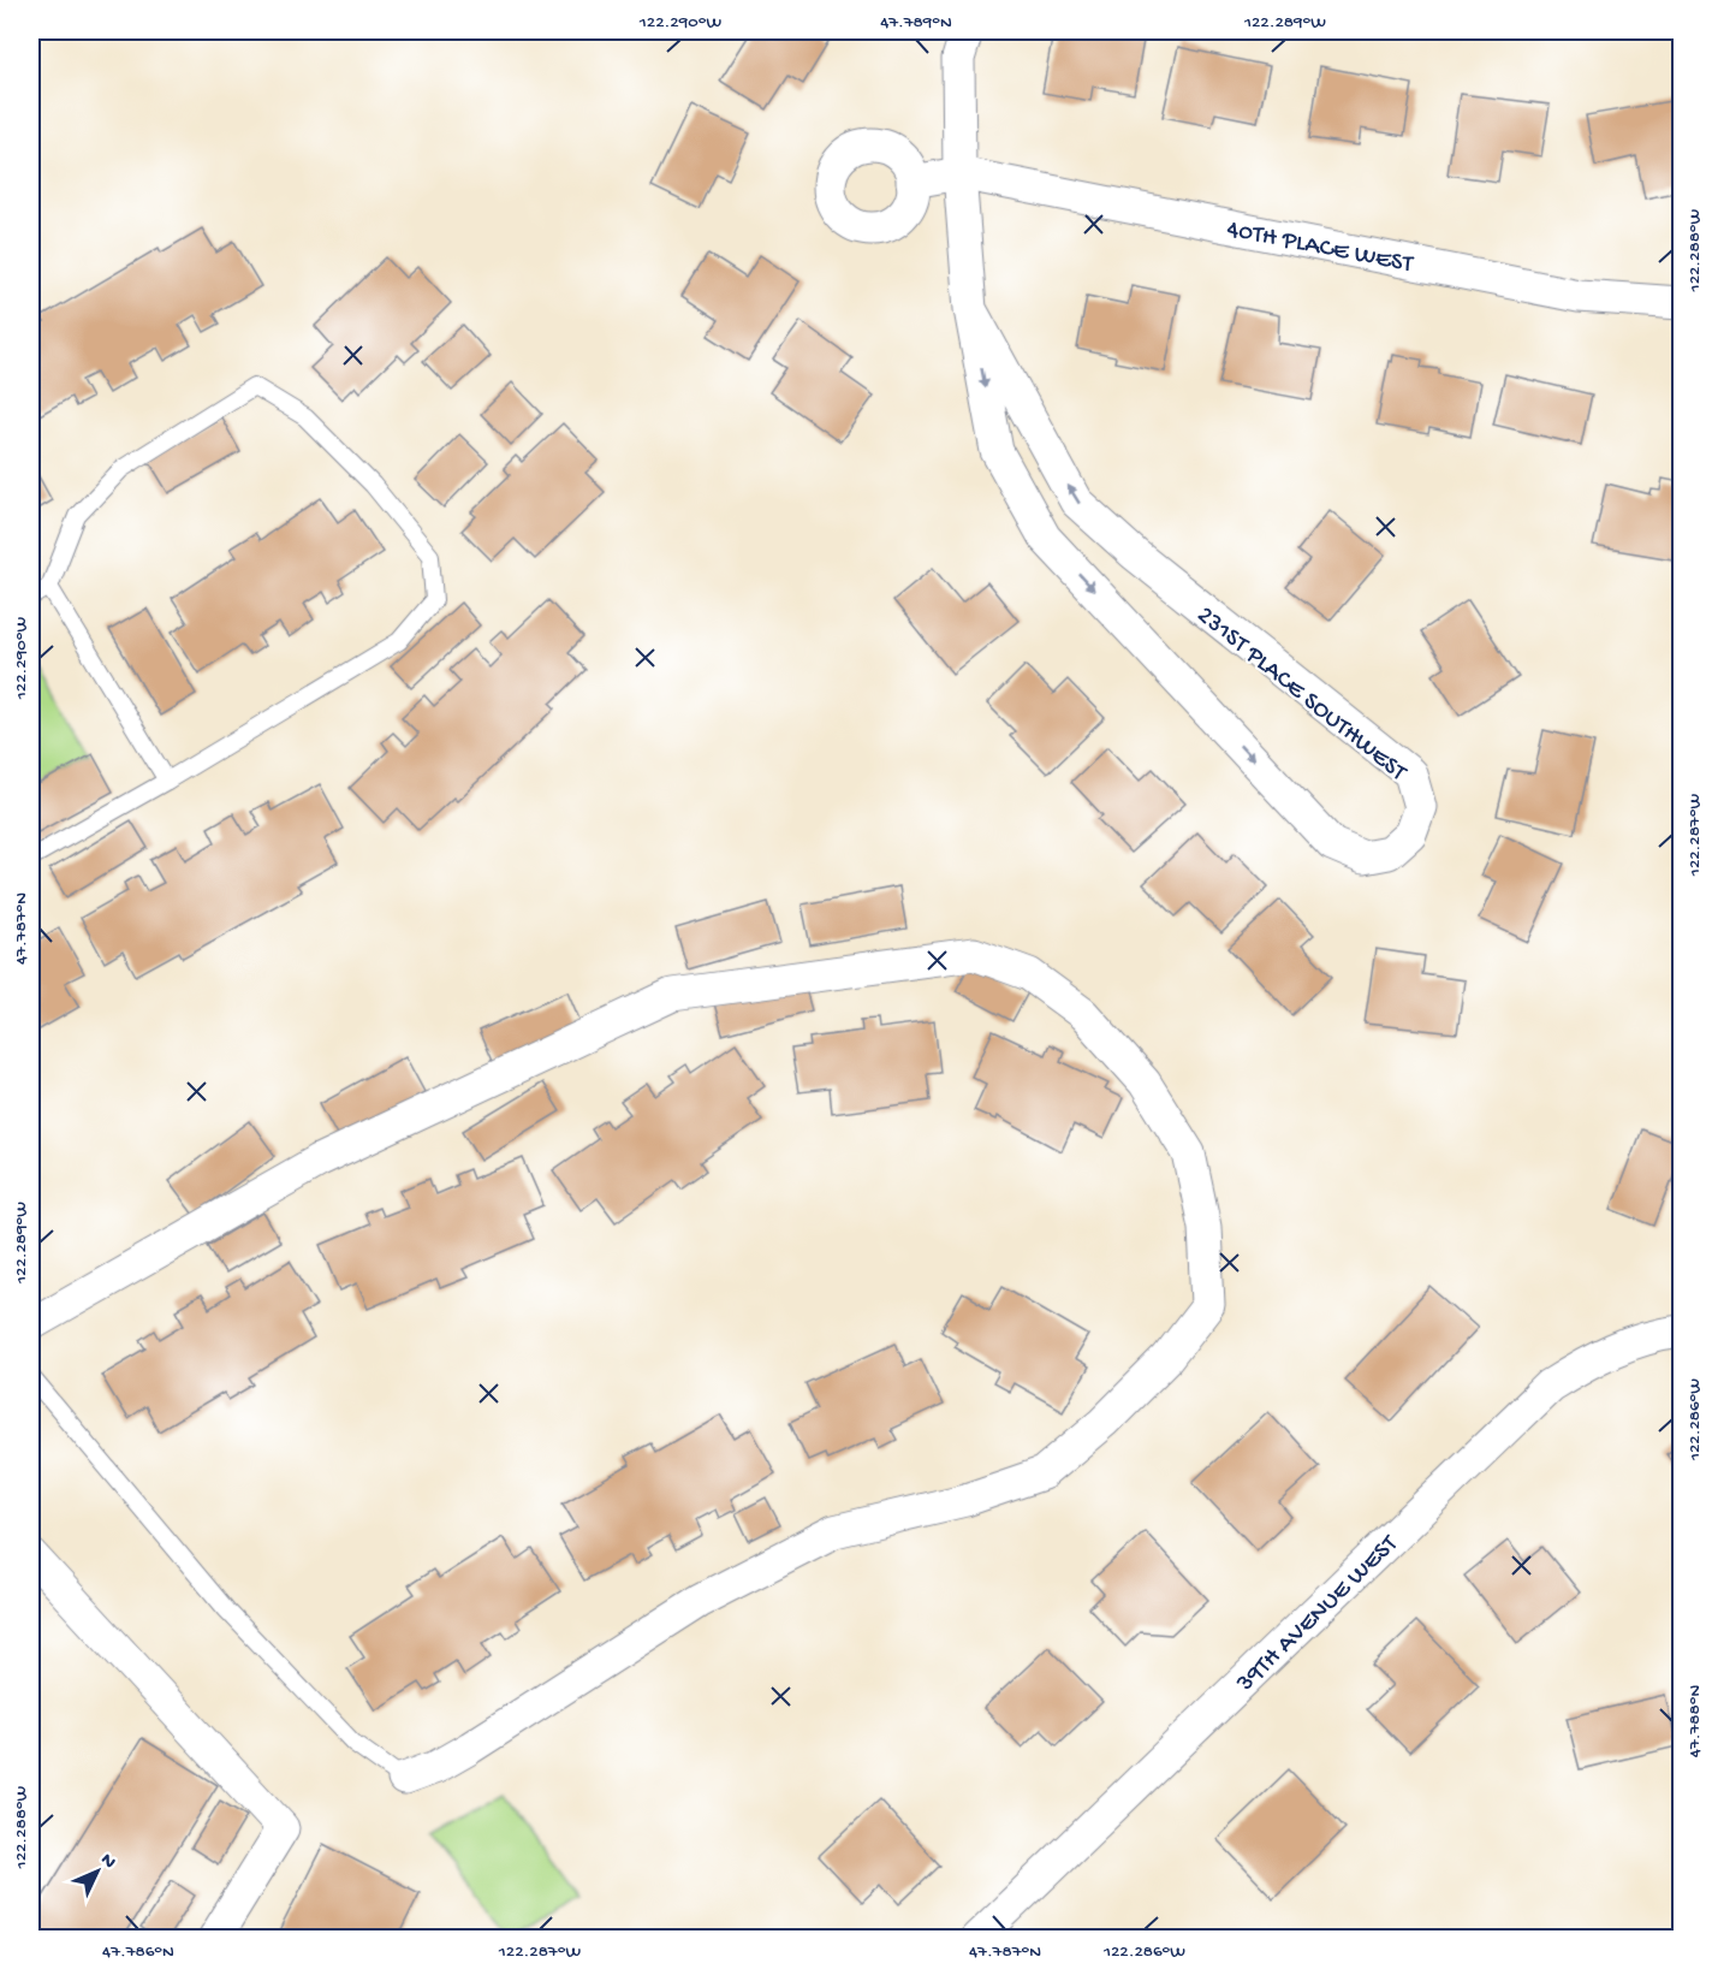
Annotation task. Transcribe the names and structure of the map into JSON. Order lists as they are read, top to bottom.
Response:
{
  "streets": {
    "street": ["40TH PLACE WEST", "231ST PLACE SOUTHWEST", "39TH AVENUE WEST"]
  },
  "crossings": [
    ["40TH PLACE WEST", "231ST PLACE SOUTHWEST"]
  ],
  "north": "top right",
  "coordinates": [
    "122.290°W",
    "47.789°N",
    "122.289°W",
    "122.288°W",
    "122.287°W",
    "47.787°N",
    "122.286°W",
    "47.788°N",
    "47.786°N"
  ]
}
